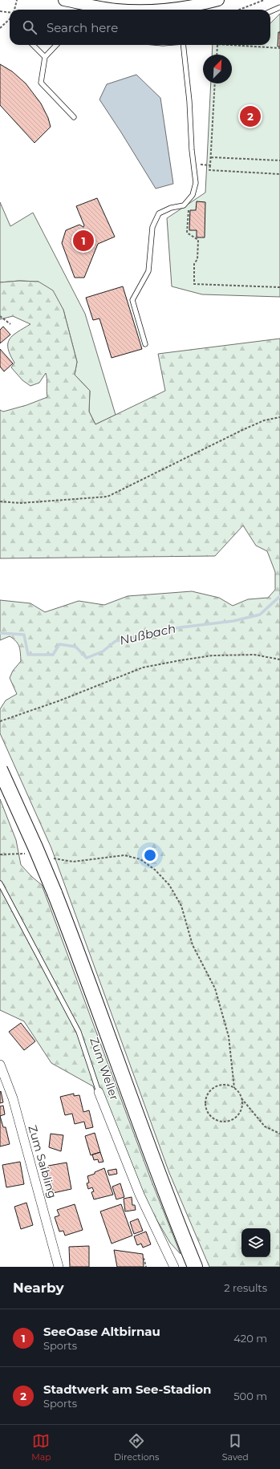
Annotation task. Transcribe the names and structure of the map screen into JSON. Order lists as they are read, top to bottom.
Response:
{
  "streets": {
    "street": ["Zum Weller", "Zum Saibling"]
  },
  "water": ["Nußbach"],
  "north": "top right",
  "page": {
    "search": "Search here",
    "pins": ["2", "1"],
    "heading": ["Nearby", "2 results"],
    "list": [
      {
        "mark": "1",
        "name": "SeeOase Altbirnau",
        "note": "Sports",
        "value": "420 m"
      },
      {
        "mark": "2",
        "name": "Stadtwerk am See-Stadion",
        "note": "Sports",
        "value": "500 m"
      }
    ],
    "nav": ["Map", "Directions", "Saved"]
  }
}
